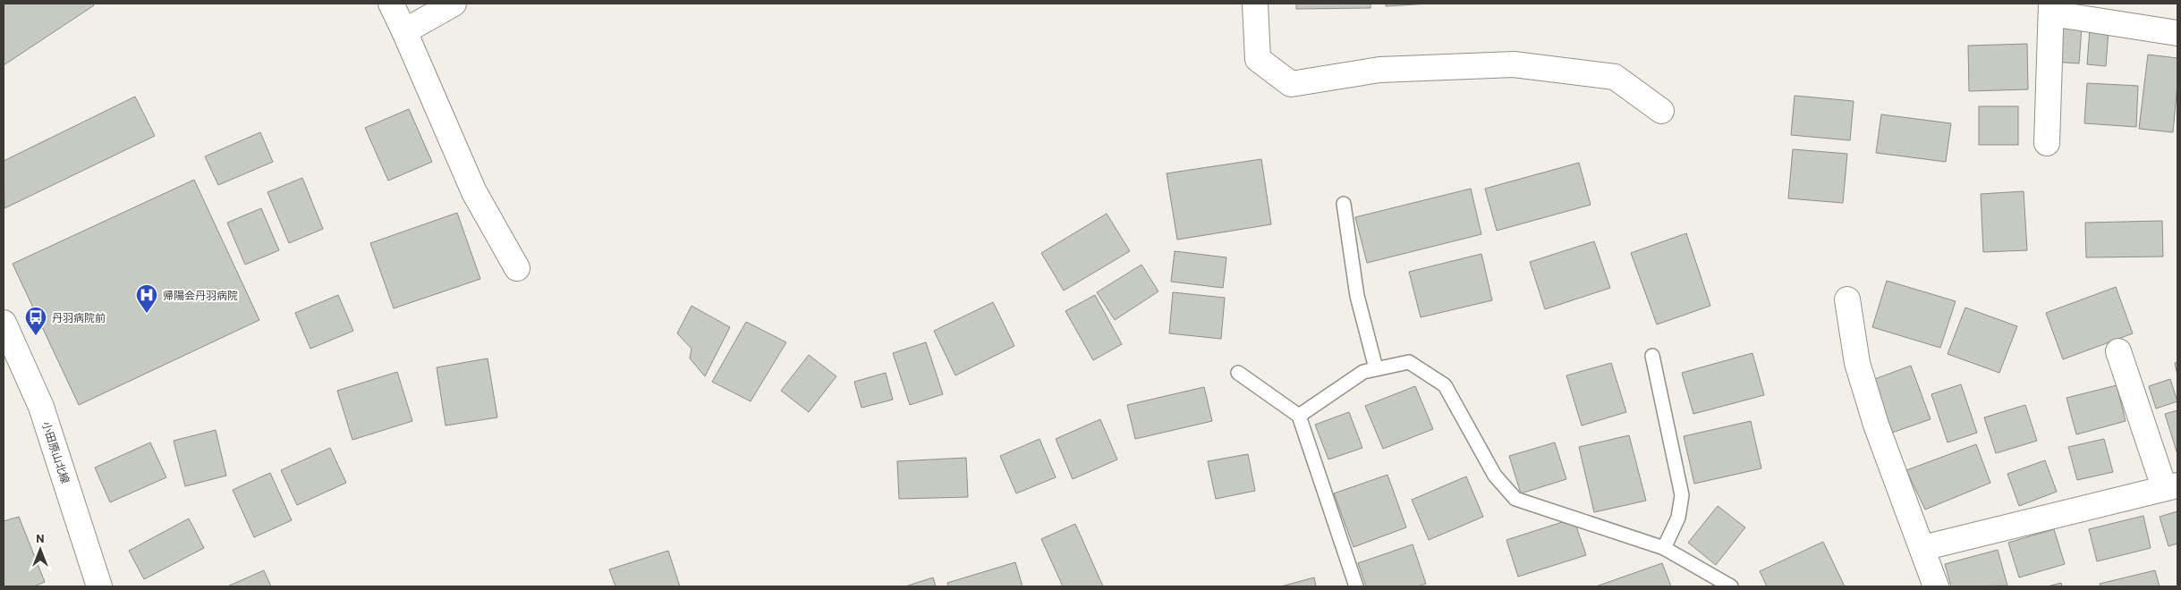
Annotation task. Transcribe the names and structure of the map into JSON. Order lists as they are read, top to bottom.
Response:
{
  "streets": {
    "street": ["小田原山北線"]
  },
  "places": {
    "hospital": ["帰陽会丹羽病院"],
    "bus stop": ["丹羽病院前"]
  },
  "north": "top"
}
